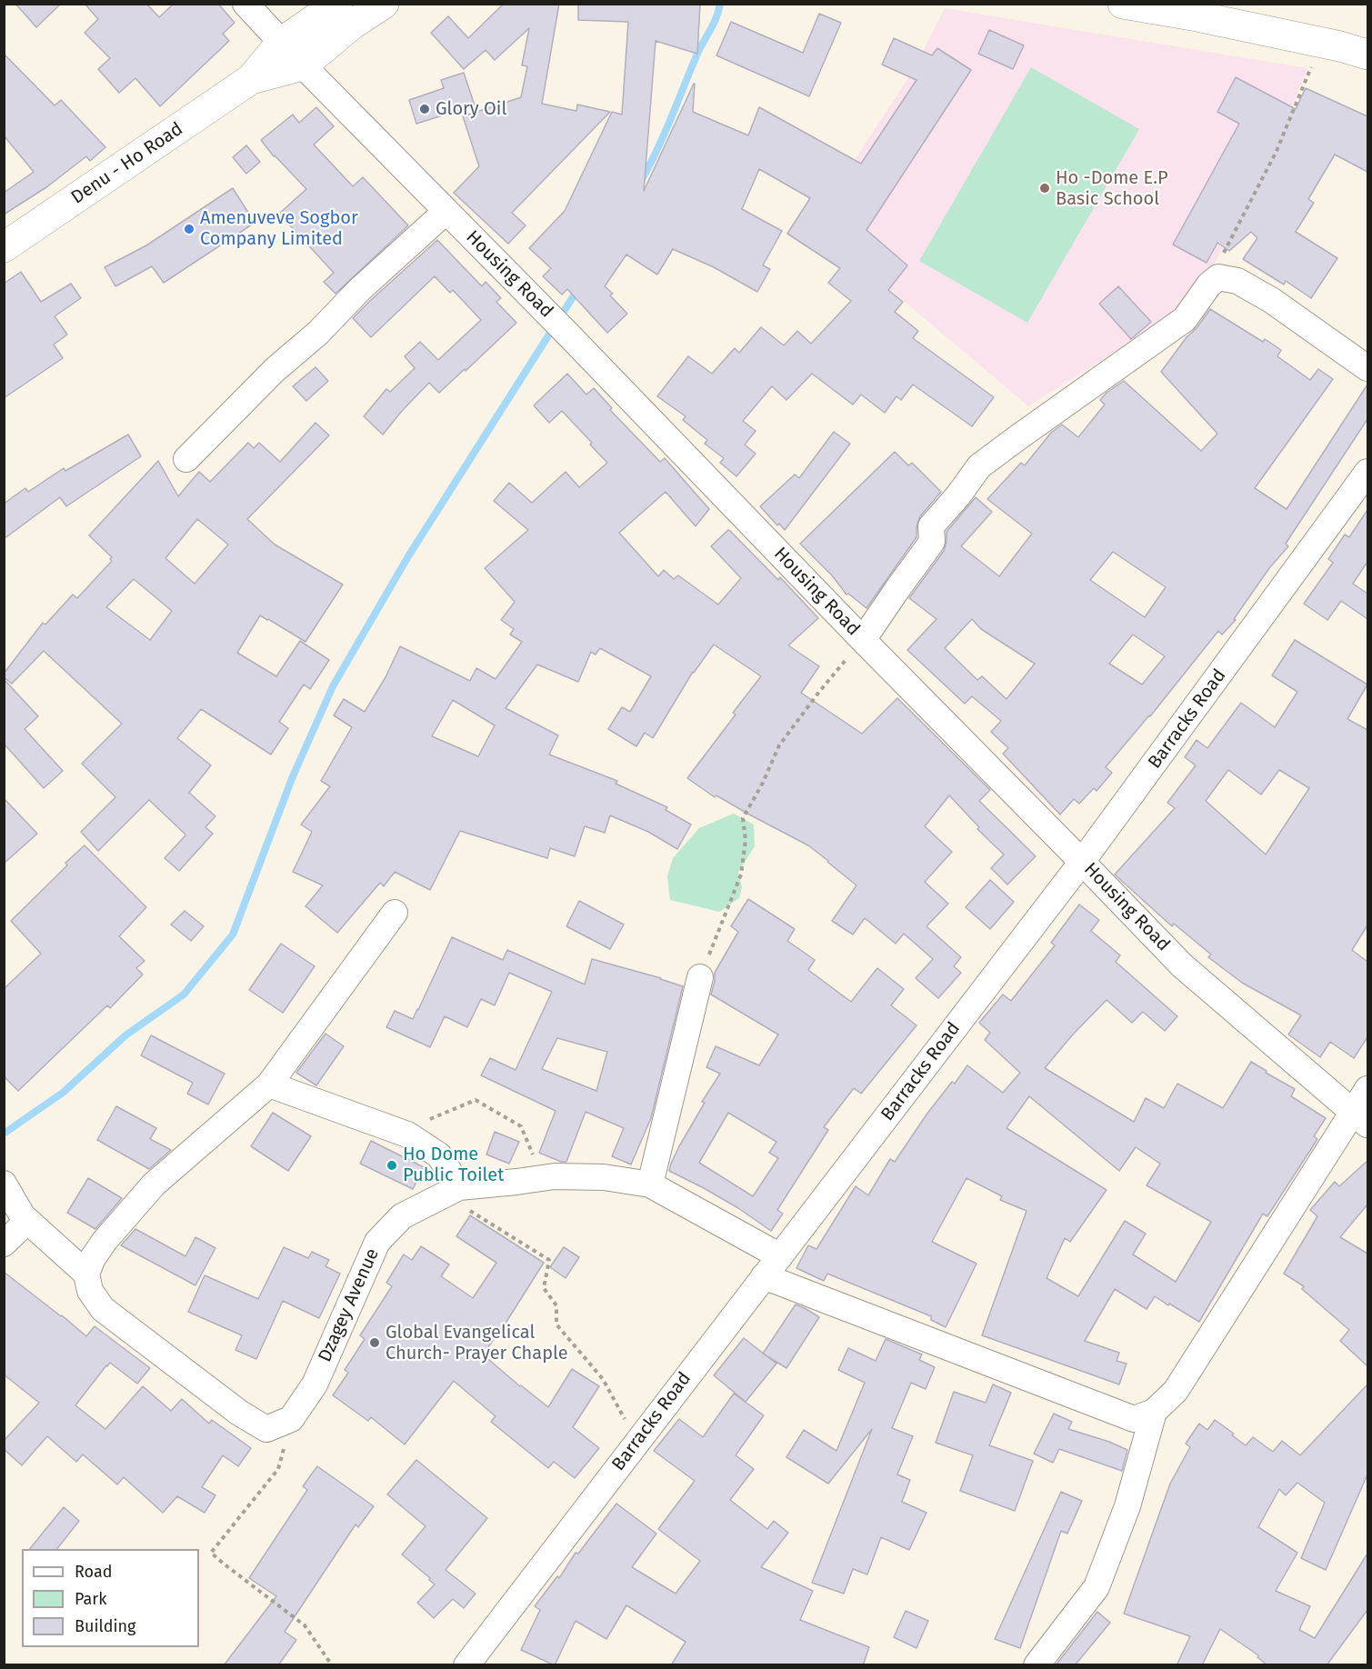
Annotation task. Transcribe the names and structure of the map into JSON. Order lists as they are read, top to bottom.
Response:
{
  "streets": {
    "main road": ["Denu - Ho Road"],
    "street": ["Housing Road", "Barracks Road", "Dzagey Avenue"]
  },
  "crossings": [
    ["Denu - Ho Road", "Housing Road"],
    ["Housing Road", "Barracks Road"],
    ["Barracks Road", "Dzagey Avenue"]
  ],
  "places": [
    "Glory Oil",
    "Ho -Dome E.P Basic School",
    "Amenuveve Sogbor Company Limited",
    "Ho Dome Public Toilet",
    "Global Evangelical Church- Prayer Chaple"
  ],
  "legend": ["Road", "Park", "Building"]
}
